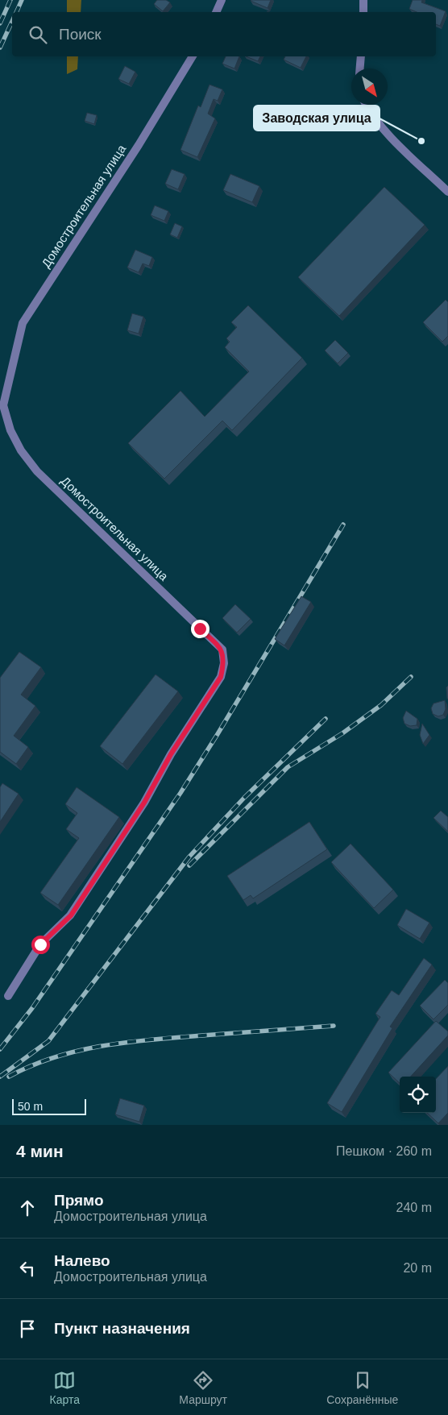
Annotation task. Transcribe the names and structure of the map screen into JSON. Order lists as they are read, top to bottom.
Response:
{
  "streets": {
    "street": ["Домостроительная улица"]
  },
  "places": ["Заводская улица"],
  "scale_bar": "50 m",
  "north": "bottom right",
  "page": {
    "search": "Поиск",
    "scale": "50 m",
    "heading": ["4 мин", "Пешком · 260 m"],
    "list": [
      ["Прямо", "Домостроительная улица", "240 m"],
      ["Налево", "Домостроительная улица", "20 m"],
      "Пункт назначения"
    ],
    "nav": ["Карта", "Маршрут", "Сохранённые"]
  }
}
